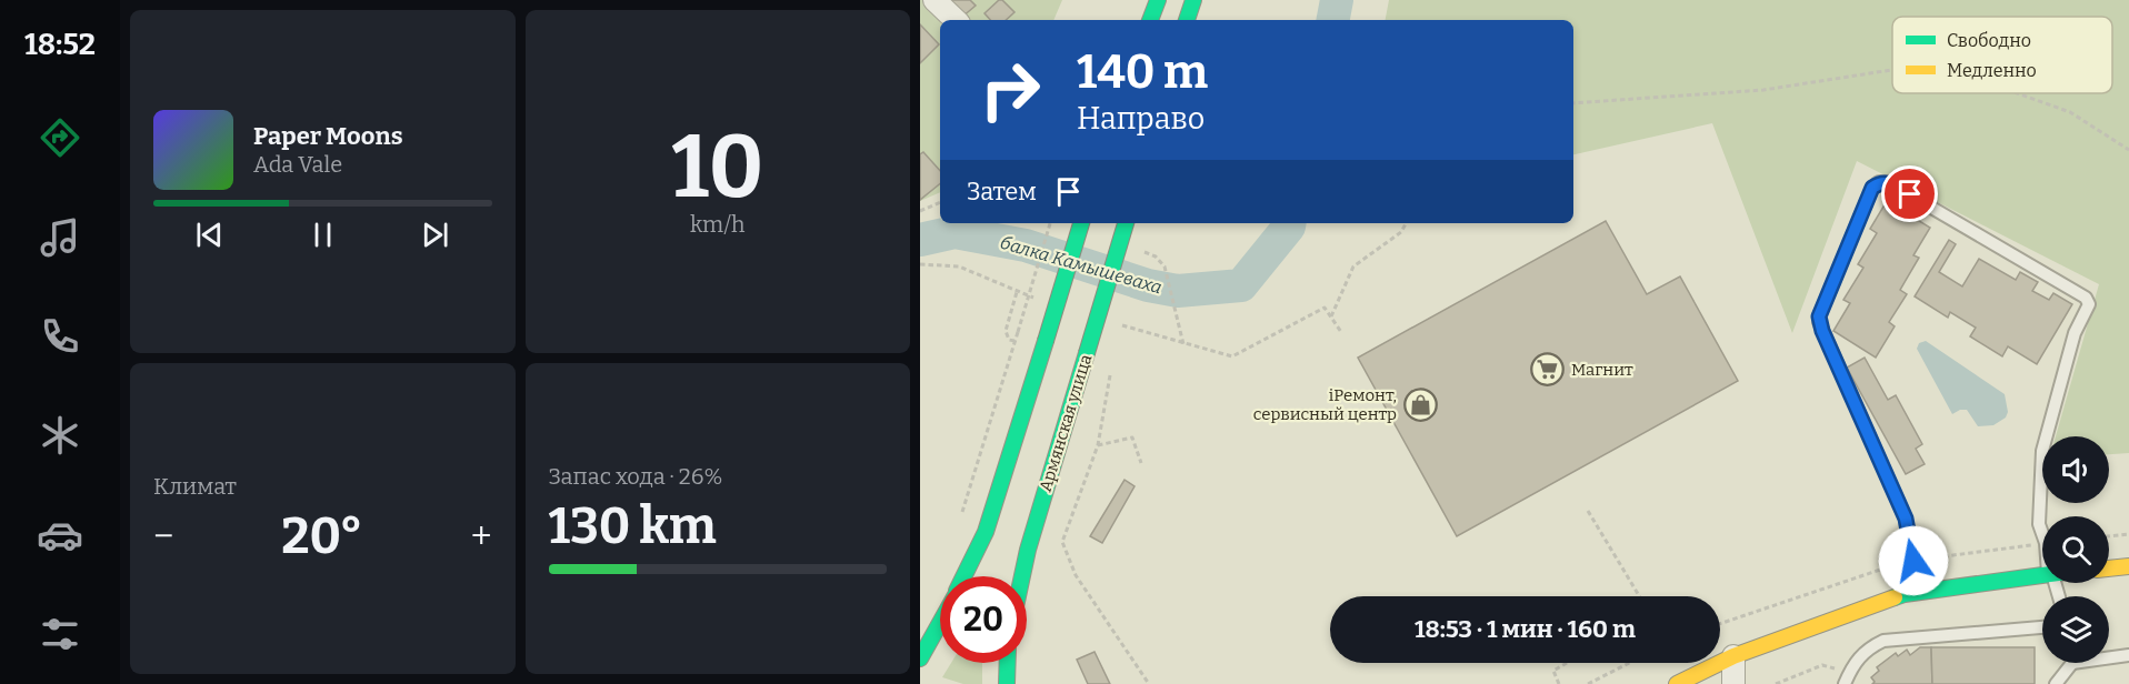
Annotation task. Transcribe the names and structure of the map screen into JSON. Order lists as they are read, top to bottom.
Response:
{
  "streets": {
    "main road": ["Армянская улица"]
  },
  "water": ["балка Камышеваха"],
  "places": {
    "supermarket": ["Магнит"],
    "shop": ["iРемонт, сервисный центр"]
  },
  "legend": ["Свободно", "Медленно"],
  "page": {
    "tabs": "18:52",
    "tile": [
      ["10", "km/h"],
      "Климат",
      ["Запас хода · 26%", "130 km"]
    ],
    "turn": ["140 m", "Направо"],
    "song": ["Paper Moons", "Ada Vale"],
    "then": "Затем",
    "heat": ["−", "20°", "+"],
    "limit": "20",
    "trip": "18:53 · 1 мин · 160 m"
  }
}
